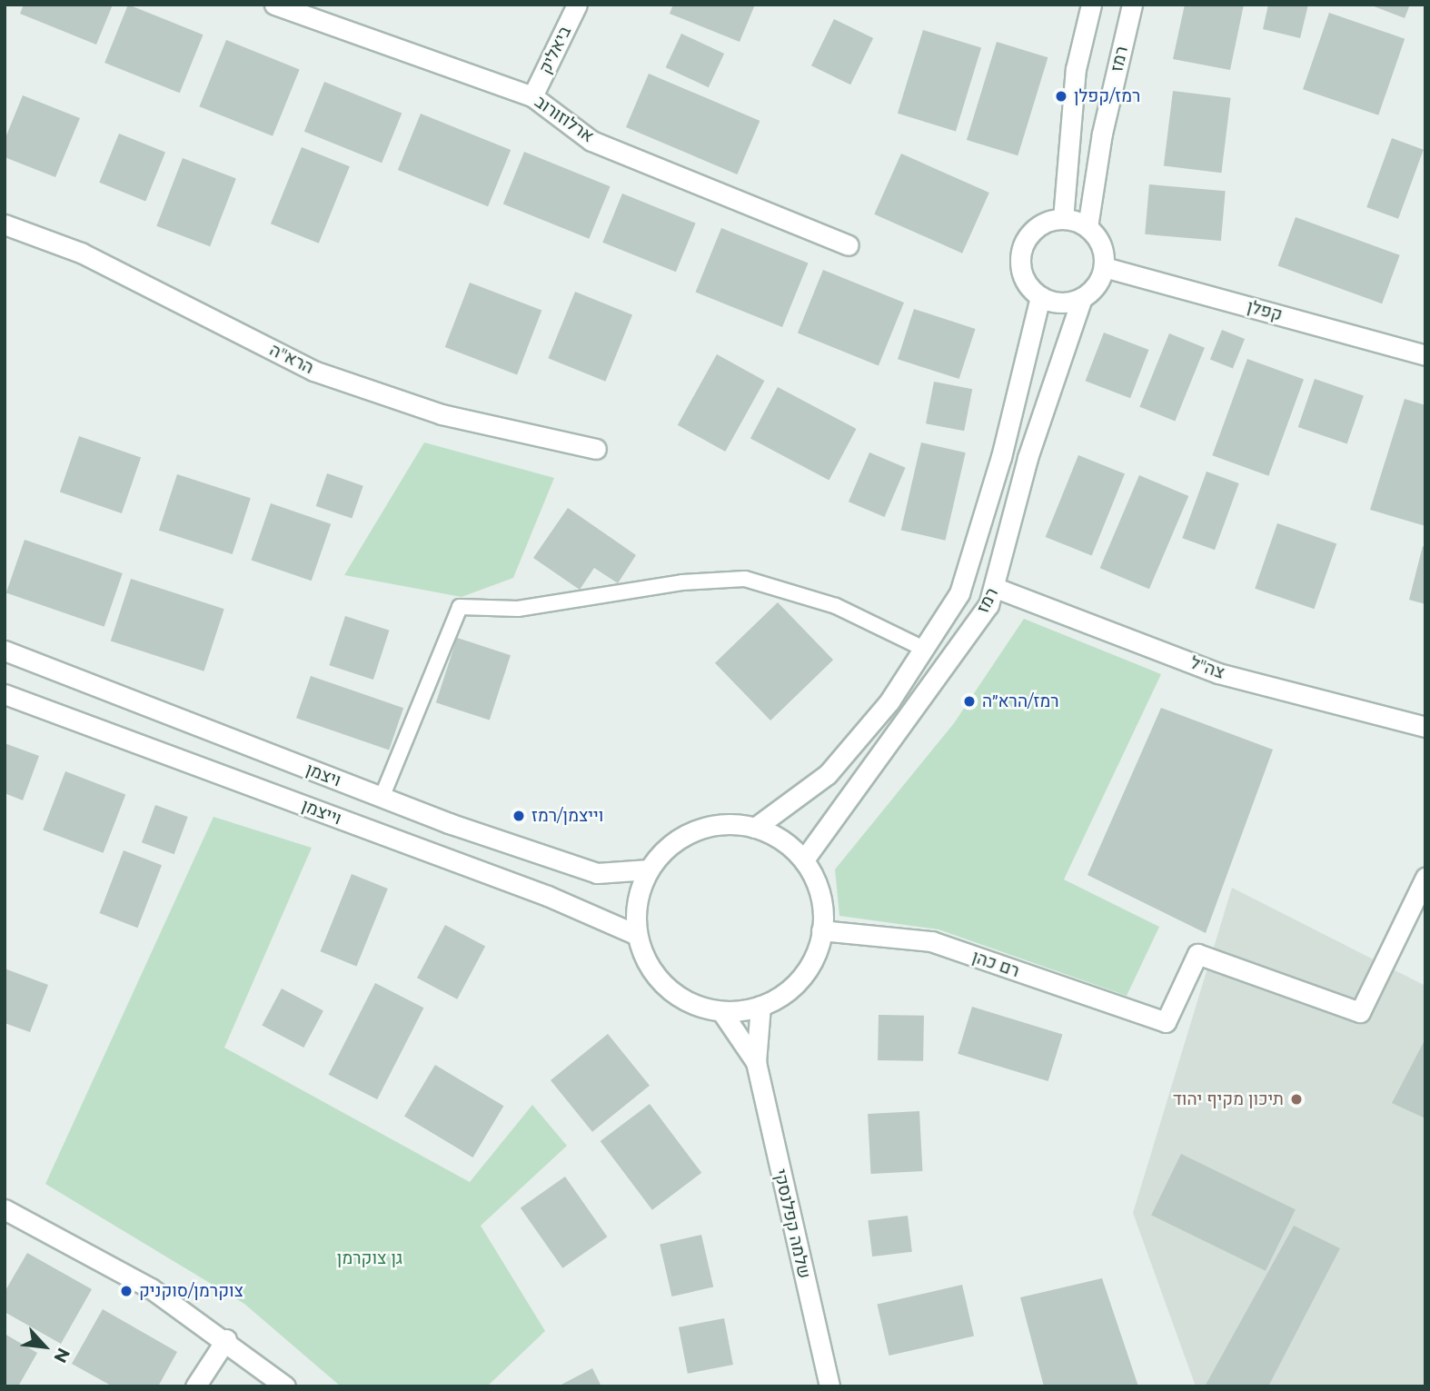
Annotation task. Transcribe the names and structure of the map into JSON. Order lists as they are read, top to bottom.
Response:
{
  "streets": {
    "street": [
      "ביאליק",
      "רמז",
      "ארלוזורוב",
      "קפלן",
      "הרא\"ה",
      "צה\"ל",
      "ויצמן",
      "וייצמן",
      "רם כהן",
      "שלמה קפלנסקי"
    ]
  },
  "crossings": [
    ["ביאליק", "ארלוזורוב"],
    ["רמז", "קפלן"],
    ["רמז", "צה\"ל"],
    ["רמז", "ויצמן"],
    ["רמז", "וייצמן"],
    ["רמז", "רם כהן"],
    ["ויצמן", "וייצמן"],
    ["ויצמן", "רם כהן"],
    ["וייצמן", "רם כהן"]
  ],
  "parks": ["גן צוקרמן"],
  "places": [
    "רמז/קפלן",
    "רמז/הרא״ה",
    "וייצמן/רמז",
    "תיכון מקיף יהוד",
    "צוקרמן/סוקניק"
  ],
  "north": "bottom right"
}
